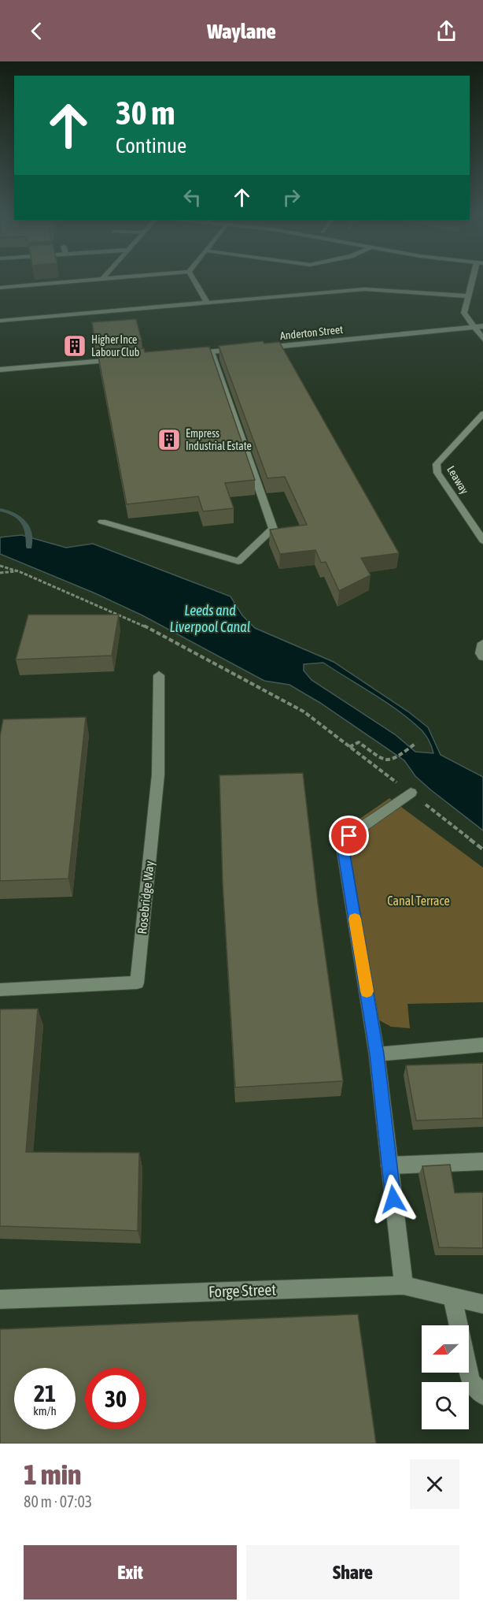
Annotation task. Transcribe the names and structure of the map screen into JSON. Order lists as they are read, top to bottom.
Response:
{
  "streets": {
    "street": [
      "Anderton Street",
      "Leaway",
      "Rosebridge Way",
      "Forge Street"
    ]
  },
  "water": ["Leeds and Liverpool Canal"],
  "parks": ["Canal Terrace"],
  "places": {
    "building": ["Higher Ince Labour Club", "Empress Industrial Estate"]
  },
  "north": "left",
  "page": {
    "header": "Waylane",
    "turn": ["30 m", "Continue"],
    "speed": "21 km/h",
    "limit": "30",
    "heading": ["1 min", "80 m · 07:03"],
    "buttons": ["Exit", "Share"]
  }
}
